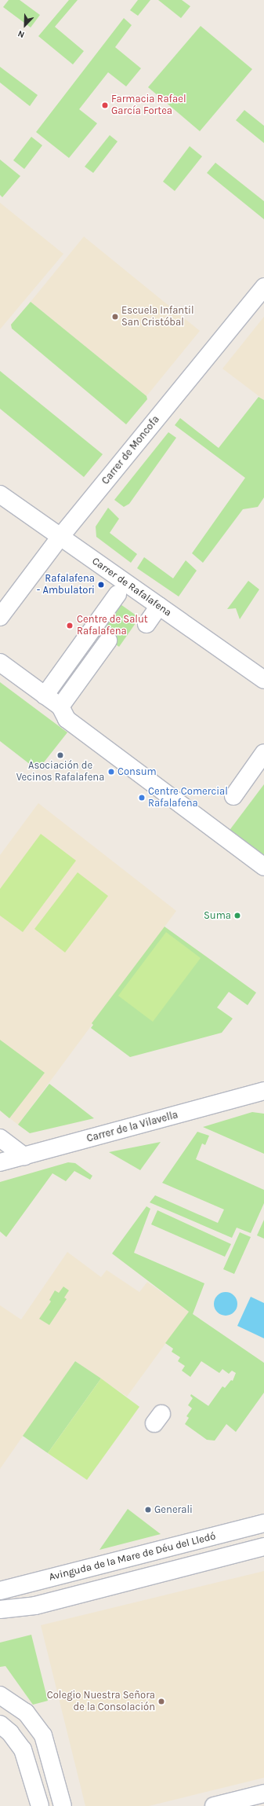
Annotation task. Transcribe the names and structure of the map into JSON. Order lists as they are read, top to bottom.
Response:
{
  "streets": {
    "street": [
      "Carrer de Moncofa",
      "Carrer de Rafalafena",
      "Carrer de la Vilavella",
      "Avinguda de la Mare de Déu del Lledó"
    ]
  },
  "crossings": [
    ["Carrer de Moncofa", "Carrer de Rafalafena"]
  ],
  "places": [
    "Farmacia Rafael García Fortea",
    "Escuela Infantil San Cristóbal",
    "Rafalafena - Ambulatori",
    "Centre de Salut Rafalafena",
    "Asociación de Vecinos Rafalafena",
    "Consum",
    "Centre Comercial Rafalafena",
    "Suma",
    "Generali",
    "Colegio Nuestra Señora de la Consolación"
  ],
  "north": "bottom left"
}
